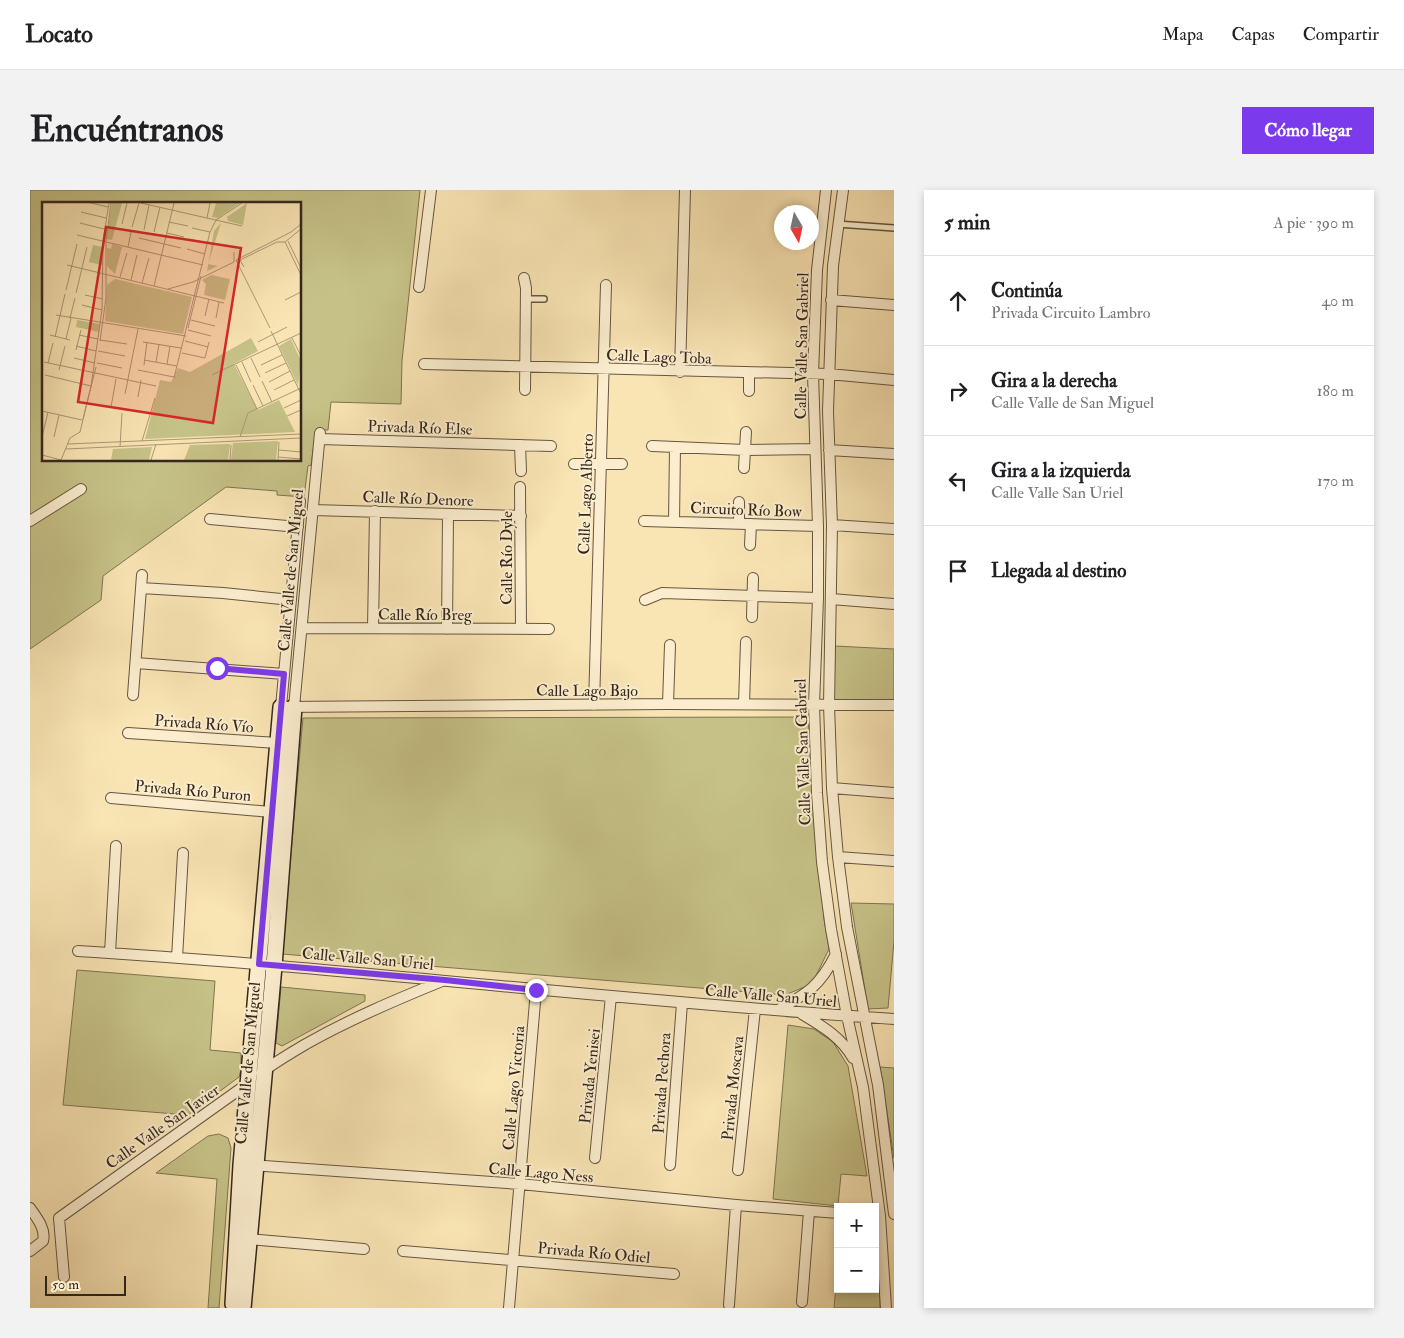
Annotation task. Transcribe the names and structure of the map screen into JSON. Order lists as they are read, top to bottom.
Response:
{
  "streets": {
    "street": [
      "Calle Valle San Gabriel",
      "Calle Lago Toba",
      "Privada Río Else",
      "Calle Lago Alberto",
      "Calle Río Denore",
      "Circuito Río Bow",
      "Calle Río Dyle",
      "Calle Valle de San Miguel",
      "Calle Río Breg",
      "Calle Lago Bajo",
      "Privada Río Vío",
      "Privada Río Puron",
      "Calle Valle San Uriel",
      "Privada Yenisei",
      "Privada Pechora",
      "Calle Lago Victoria",
      "Privada Moscava",
      "Calle Valle San Javier",
      "Calle Lago Ness",
      "Privada Río Odiel"
    ]
  },
  "crossings": [
    ["Calle Valle San Gabriel", "Calle Lago Toba"],
    ["Calle Valle San Gabriel", "Circuito Río Bow"],
    ["Calle Valle San Gabriel", "Calle Lago Bajo"],
    ["Calle Valle San Gabriel", "Calle Valle San Uriel"],
    ["Calle Lago Toba", "Calle Lago Alberto"],
    ["Privada Río Else", "Calle Valle de San Miguel"],
    ["Calle Lago Alberto", "Calle Lago Bajo"],
    ["Calle Río Denore", "Calle Río Dyle"],
    ["Calle Río Denore", "Calle Valle de San Miguel"],
    ["Calle Río Dyle", "Calle Río Breg"],
    ["Calle Valle de San Miguel", "Calle Río Breg"],
    ["Calle Valle de San Miguel", "Calle Lago Bajo"],
    ["Calle Valle de San Miguel", "Privada Río Vío"],
    ["Calle Valle de San Miguel", "Privada Río Puron"],
    ["Calle Valle de San Miguel", "Calle Valle San Uriel"],
    ["Calle Valle de San Miguel", "Calle Valle San Javier"],
    ["Calle Valle de San Miguel", "Calle Lago Ness"],
    ["Calle Valle San Uriel", "Privada Yenisei"],
    ["Calle Valle San Uriel", "Privada Pechora"],
    ["Calle Valle San Uriel", "Calle Lago Victoria"],
    ["Calle Valle San Uriel", "Privada Moscava"],
    ["Calle Valle San Uriel", "Calle Valle San Javier"],
    ["Calle Lago Victoria", "Calle Lago Ness"],
    ["Calle Lago Victoria", "Privada Río Odiel"]
  ],
  "scale_bar": "50 m",
  "north": "bottom",
  "page": {
    "header": "Locato",
    "nav": ["Mapa", "Capas", "Compartir"],
    "buttons": "Cómo llegar",
    "title": "Encuéntranos",
    "heading": ["5 min", "A pie · 390 m"],
    "list": [
      ["Continúa", "Privada Circuito Lambro", "40 m"],
      ["Gira a la derecha", "Calle Valle de San Miguel", "180 m"],
      ["Gira a la izquierda", "Calle Valle San Uriel", "170 m"],
      "Llegada al destino"
    ],
    "map_buttons": ["+", "−"],
    "scale": "50 m"
  }
}
